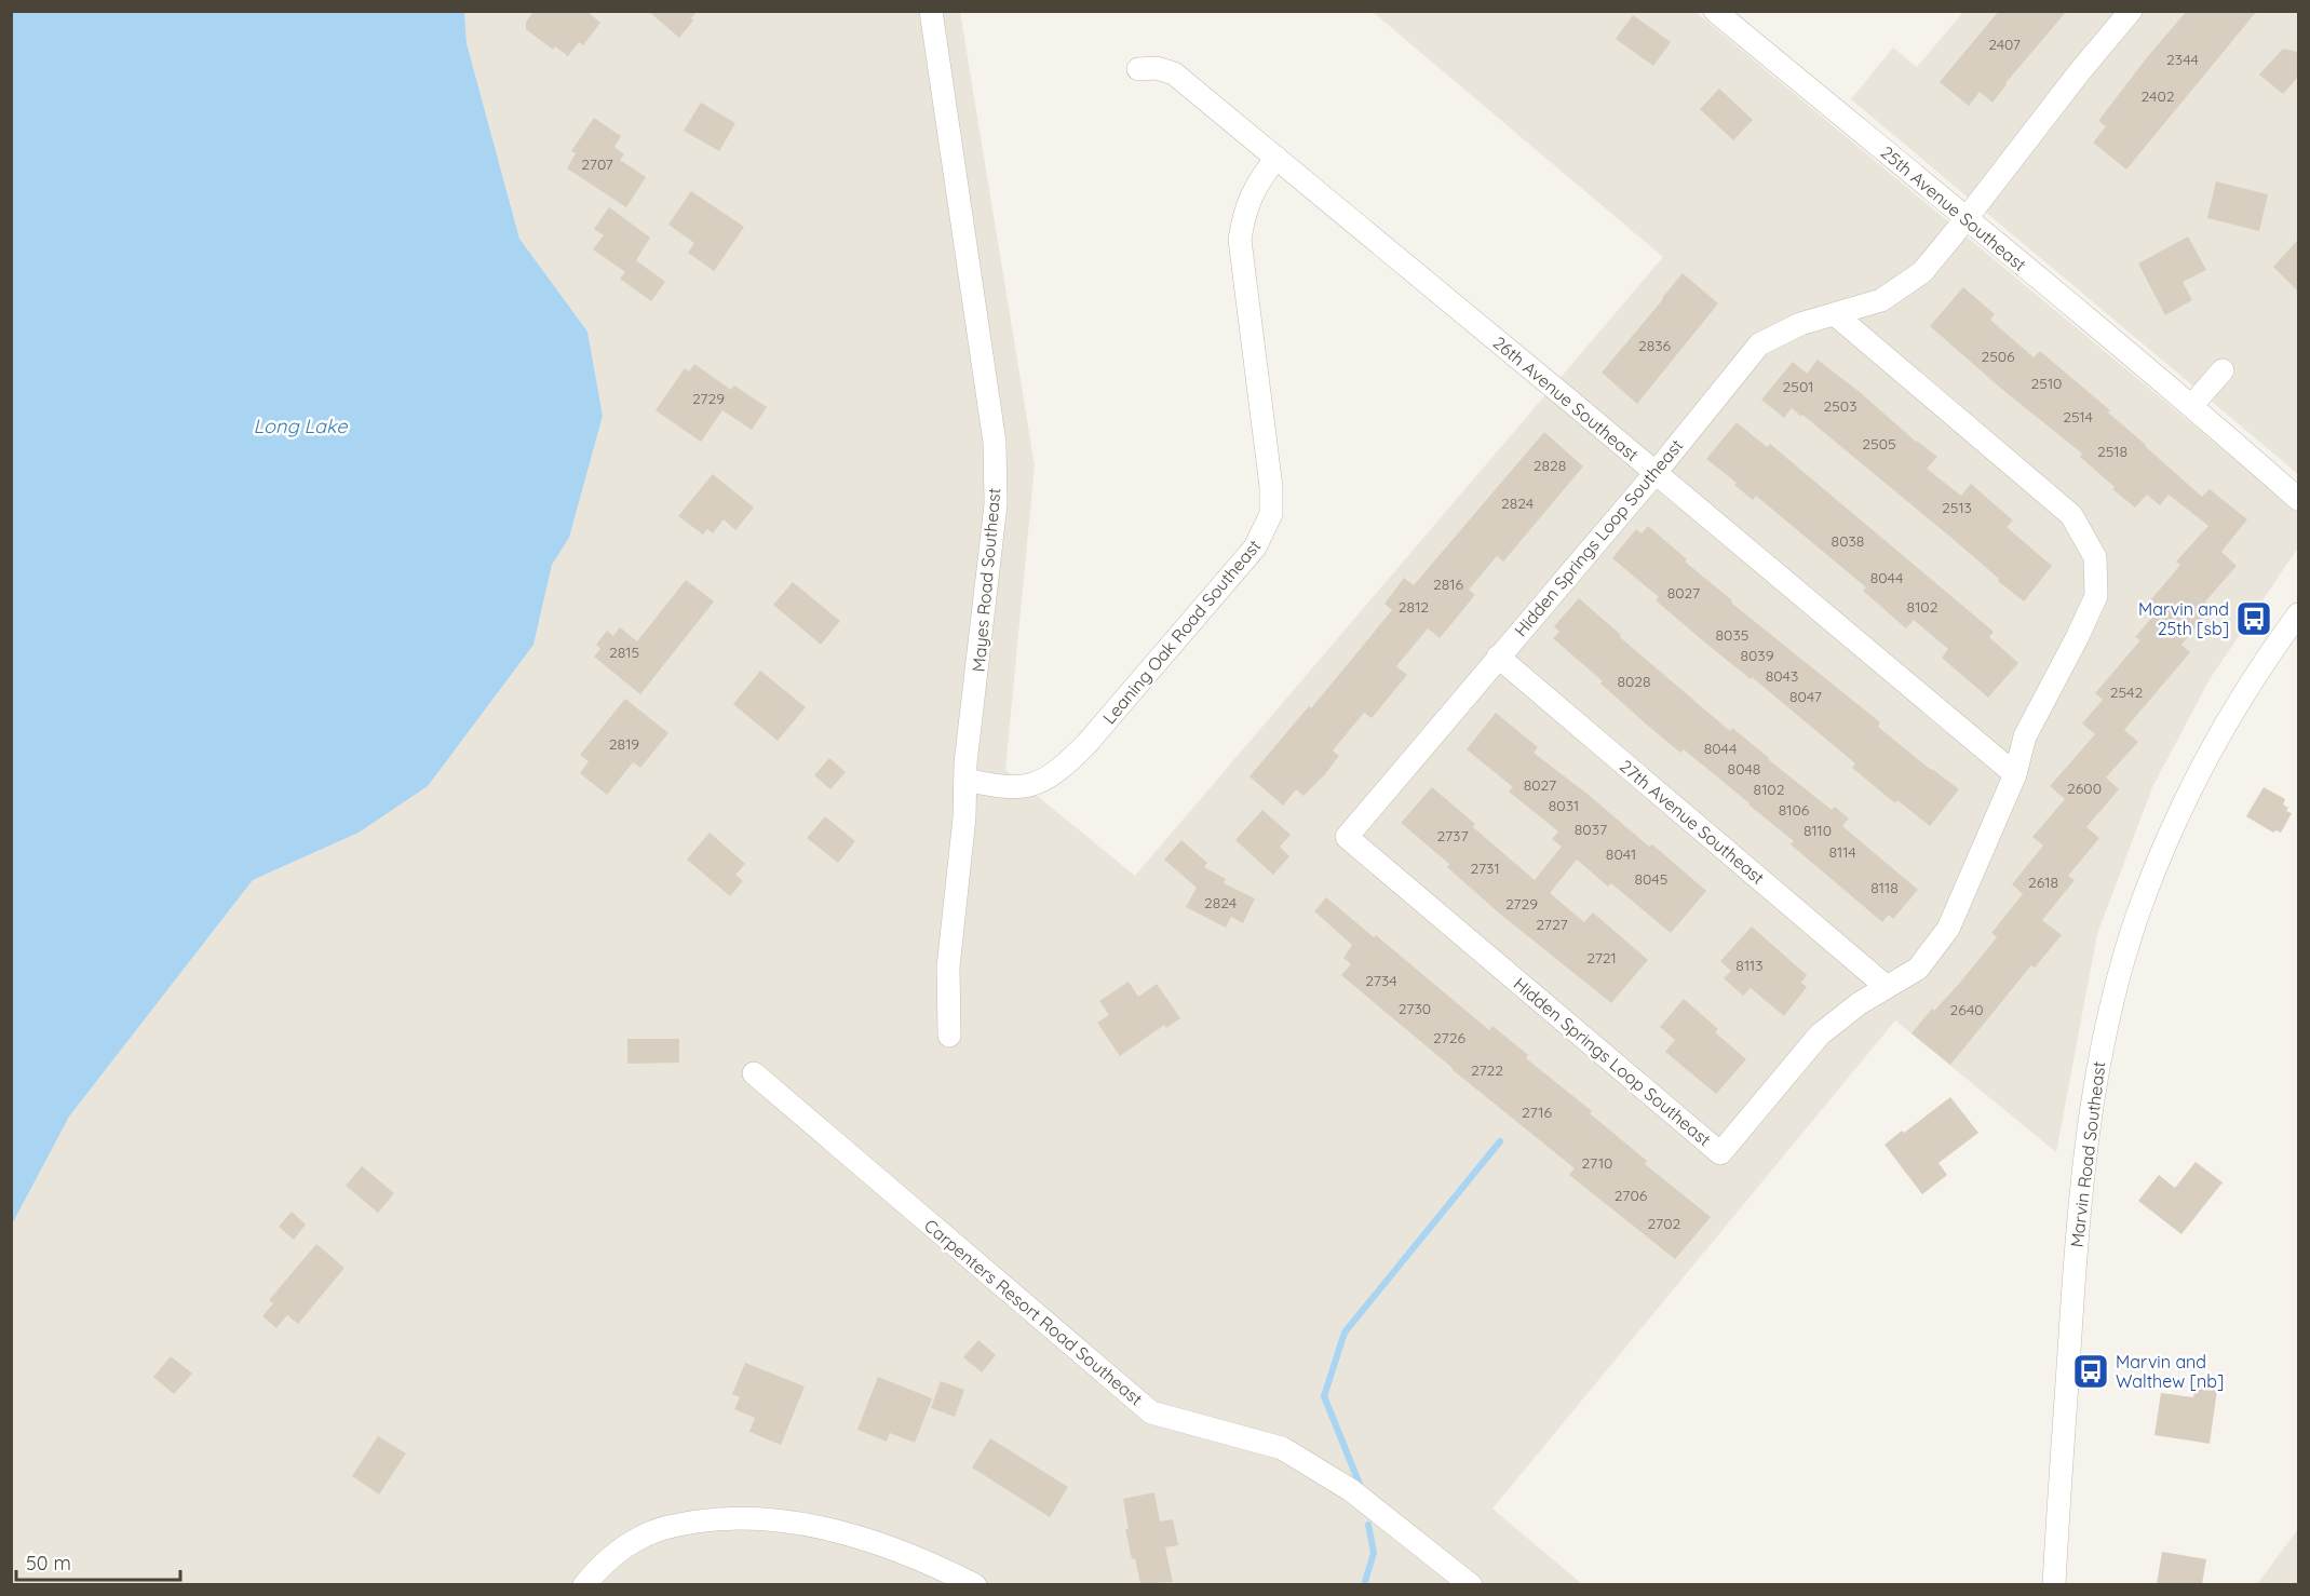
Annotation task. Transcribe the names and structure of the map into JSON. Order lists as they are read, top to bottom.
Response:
{
  "streets": {
    "street": [
      "25th Avenue Southeast",
      "26th Avenue Southeast",
      "Hidden Springs Loop Southeast",
      "Mayes Road Southeast",
      "Leaning Oak Road Southeast",
      "27th Avenue Southeast",
      "Marvin Road Southeast",
      "Carpenters Resort Road Southeast"
    ]
  },
  "crossings": [
    ["25th Avenue Southeast", "Hidden Springs Loop Southeast"],
    ["26th Avenue Southeast", "Hidden Springs Loop Southeast"],
    ["26th Avenue Southeast", "Leaning Oak Road Southeast"],
    ["Hidden Springs Loop Southeast", "27th Avenue Southeast"],
    ["Mayes Road Southeast", "Leaning Oak Road Southeast"]
  ],
  "water": ["Long Lake"],
  "places": {
    "bus stop": ["Marvin and 25th [sb]", "Marvin and Walthew [nb]"]
  },
  "house_numbers": [
    "2407",
    "2344",
    "2402",
    "2707",
    "2836",
    "2506",
    "2510",
    "2501",
    "2729",
    "2503",
    "2514",
    "2505",
    "2518",
    "2828",
    "2824",
    "2513",
    "8038",
    "8044",
    "2816",
    "8027",
    "2812",
    "8102",
    "8035",
    "2815",
    "8039",
    "8043",
    "8028",
    "2542",
    "8047",
    "2819",
    "8044",
    "8048",
    "8027",
    "2600",
    "8102",
    "8031",
    "8106",
    "8037",
    "8110",
    "2737",
    "8114",
    "8041",
    "2731",
    "8045",
    "2618",
    "8118",
    "2824",
    "2729",
    "2727",
    "2721",
    "8113",
    "2734",
    "2730",
    "2640",
    "2726",
    "2722",
    "2716",
    "2710",
    "2706",
    "2702"
  ],
  "scale_bar": "50 m"
}
